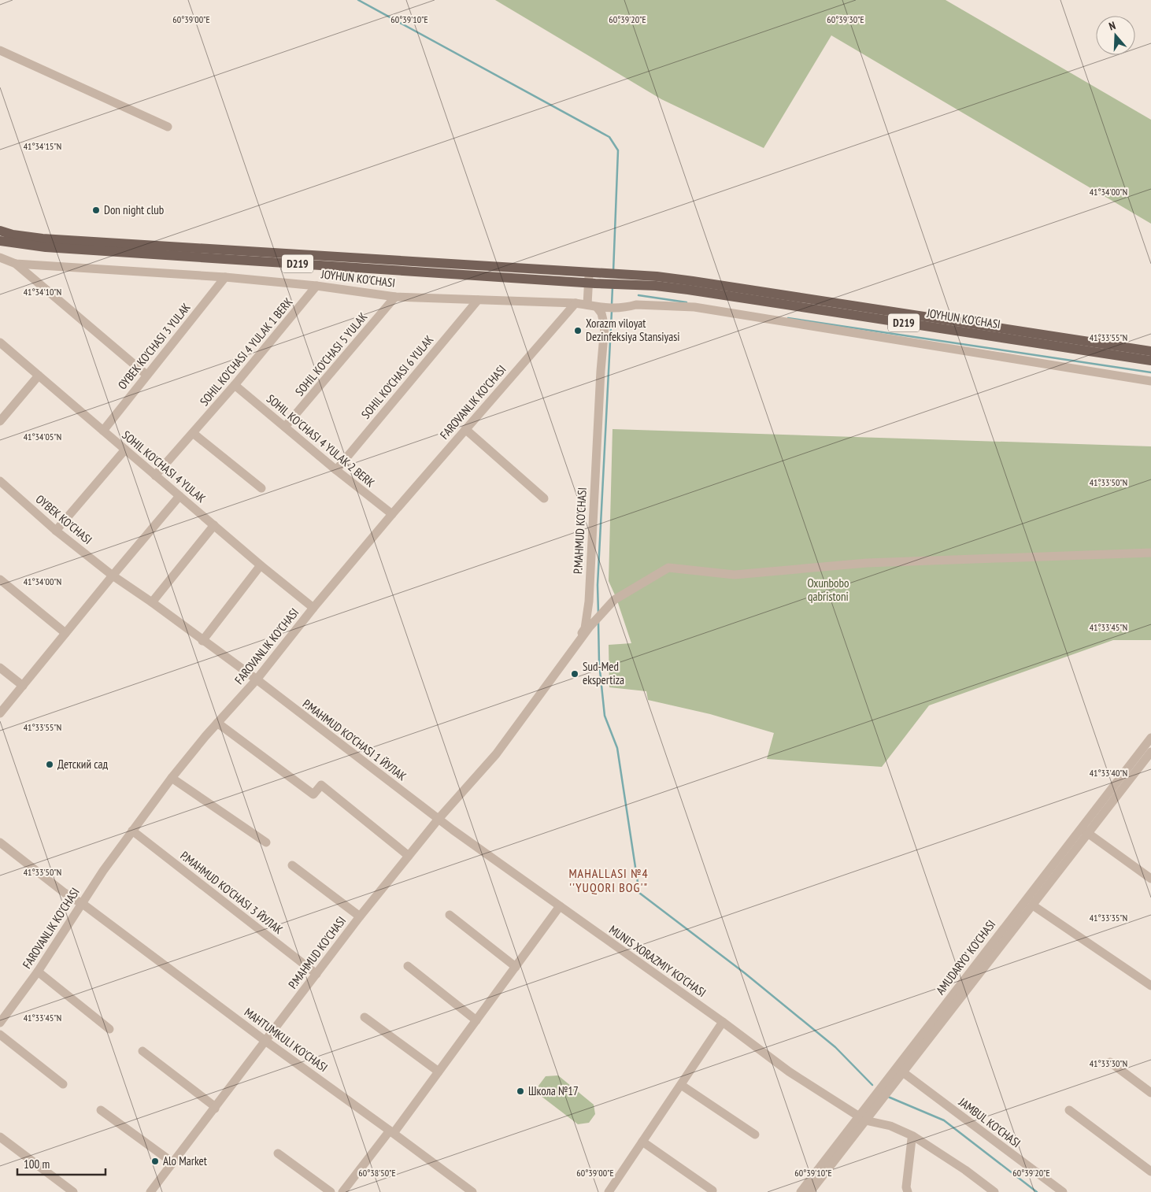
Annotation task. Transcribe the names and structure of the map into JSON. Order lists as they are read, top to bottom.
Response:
{
  "streets": {
    "main road": ["D219", "JOYHUN KO'CHASI"],
    "street": [
      "OYBEK KO'CHASI 3 YULAK",
      "SOHIL KO'CHASI 4 YULAK 1 BERK",
      "SOHIL KO'CHASI 5 YULAK",
      "SOHIL KO'CHASI 6 YULAK",
      "FAROVANLIK KO'CHASI",
      "SOHIL KO'CHASI 4 YULAK 2 BERK",
      "SOHIL KO'CHASI 4 YULAK",
      "OYBEK KO'CHASI",
      "P.MAHMUD KO'CHASI",
      "P.MAHMUD KO'CHASI 1 ЙУЛАК",
      "P.MAHMUD KO'CHASI 3 ЙУЛАК",
      "AMUDARYO' KO'CHASI",
      "MUNIS XORAZMIY KO'CHASI",
      "MAHTUMKULI KO'CHASI",
      "JAMBUL KO'CHASI"
    ]
  },
  "crossings": [
    ["D219", "JOYHUN KO'CHASI"],
    ["JOYHUN KO'CHASI", "OYBEK KO'CHASI 3 YULAK"],
    ["JOYHUN KO'CHASI", "SOHIL KO'CHASI 4 YULAK 1 BERK"],
    ["JOYHUN KO'CHASI", "SOHIL KO'CHASI 5 YULAK"],
    ["JOYHUN KO'CHASI", "SOHIL KO'CHASI 6 YULAK"],
    ["JOYHUN KO'CHASI", "FAROVANLIK KO'CHASI"],
    ["JOYHUN KO'CHASI", "P.MAHMUD KO'CHASI"],
    ["OYBEK KO'CHASI 3 YULAK", "SOHIL KO'CHASI 4 YULAK"],
    ["SOHIL KO'CHASI 4 YULAK 1 BERK", "SOHIL KO'CHASI 4 YULAK 2 BERK"],
    ["SOHIL KO'CHASI 4 YULAK 1 BERK", "SOHIL KO'CHASI 4 YULAK"],
    ["SOHIL KO'CHASI 5 YULAK", "SOHIL KO'CHASI 4 YULAK 2 BERK"],
    ["SOHIL KO'CHASI 6 YULAK", "SOHIL KO'CHASI 4 YULAK 2 BERK"],
    ["FAROVANLIK KO'CHASI", "SOHIL KO'CHASI 4 YULAK 2 BERK"],
    ["FAROVANLIK KO'CHASI", "SOHIL KO'CHASI 4 YULAK"],
    ["FAROVANLIK KO'CHASI", "OYBEK KO'CHASI"],
    ["FAROVANLIK KO'CHASI", "P.MAHMUD KO'CHASI 1 ЙУЛАК"],
    ["FAROVANLIK KO'CHASI", "P.MAHMUD KO'CHASI 3 ЙУЛАК"],
    ["FAROVANLIK KO'CHASI", "MAHTUMKULI KO'CHASI"],
    ["OYBEK KO'CHASI", "P.MAHMUD KO'CHASI 1 ЙУЛАК"],
    ["P.MAHMUD KO'CHASI", "P.MAHMUD KO'CHASI 1 ЙУЛАК"],
    ["P.MAHMUD KO'CHASI", "P.MAHMUD KO'CHASI 3 ЙУЛАК"],
    ["P.MAHMUD KO'CHASI", "MUNIS XORAZMIY KO'CHASI"],
    ["P.MAHMUD KO'CHASI", "MAHTUMKULI KO'CHASI"],
    ["P.MAHMUD KO'CHASI 1 ЙУЛАК", "MUNIS XORAZMIY KO'CHASI"],
    ["AMUDARYO' KO'CHASI", "MUNIS XORAZMIY KO'CHASI"],
    ["AMUDARYO' KO'CHASI", "JAMBUL KO'CHASI"]
  ],
  "districts": ["MAHALLASI №4 ''YUQORI BOG'\""],
  "parks": ["Oxunbobo qabristoni"],
  "places": [
    "Don night club",
    "Xorazm viloyat Dezinfeksiya Stansiyasi",
    "Sud-Med ekspertiza",
    "Детский сад",
    "Школа №17",
    "Alo Market"
  ],
  "scale_bar": "100 m",
  "north": "top",
  "coordinates": [
    "60°39'00\"E",
    "60°39'10\"E",
    "60°39'20\"E",
    "60°39'30\"E",
    "41°34'15\"N",
    "41°34'00\"N",
    "41°34'10\"N",
    "41°33'55\"N",
    "41°34'05\"N",
    "41°33'50\"N",
    "41°33'45\"N",
    "41°33'40\"N",
    "41°33'35\"N",
    "41°33'30\"N",
    "60°38'50\"E"
  ]
}
